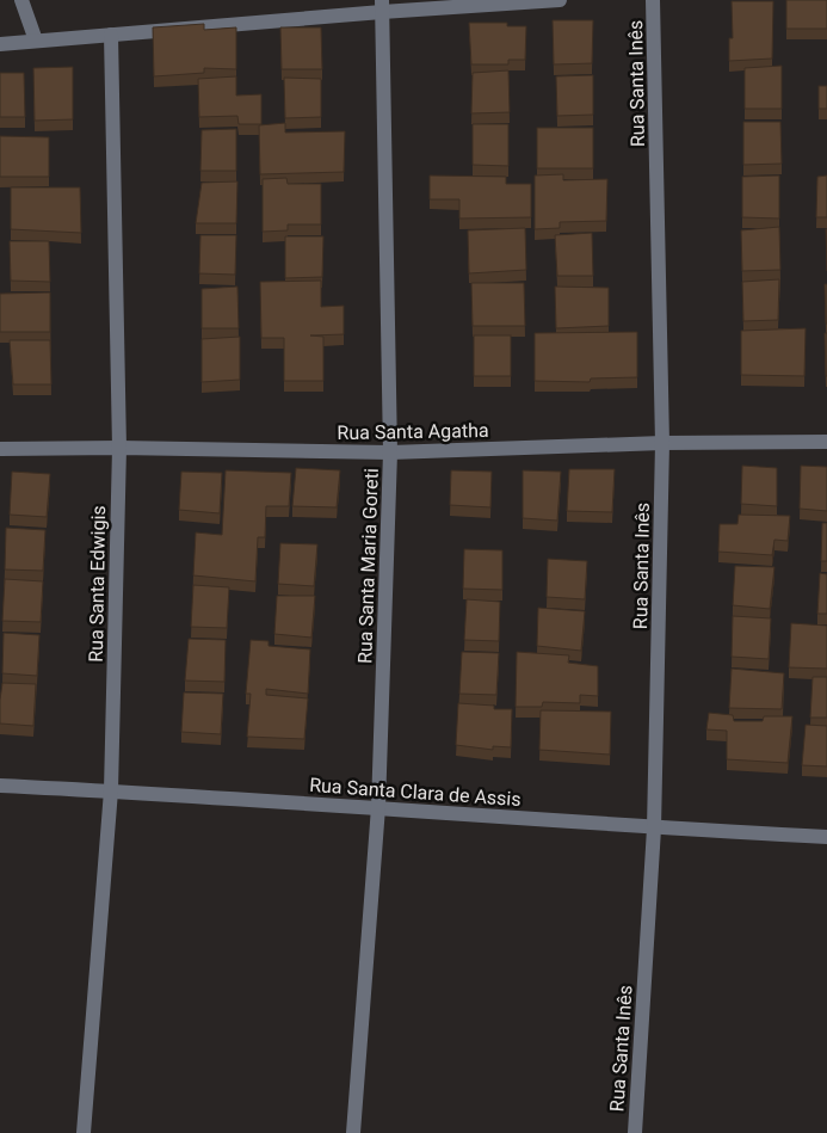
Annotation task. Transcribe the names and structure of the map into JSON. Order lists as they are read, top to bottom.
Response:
{
  "streets": {
    "street": [
      "Rua Santa Inês",
      "Rua Santa Agatha",
      "Rua Santa Maria Goreti",
      "Rua Santa Edwigis",
      "Rua Santa Clara de Assis"
    ]
  },
  "crossings": [
    ["Rua Santa Inês", "Rua Santa Agatha"],
    ["Rua Santa Inês", "Rua Santa Clara de Assis"],
    ["Rua Santa Agatha", "Rua Santa Maria Goreti"],
    ["Rua Santa Agatha", "Rua Santa Edwigis"],
    ["Rua Santa Maria Goreti", "Rua Santa Clara de Assis"],
    ["Rua Santa Edwigis", "Rua Santa Clara de Assis"]
  ]
}
